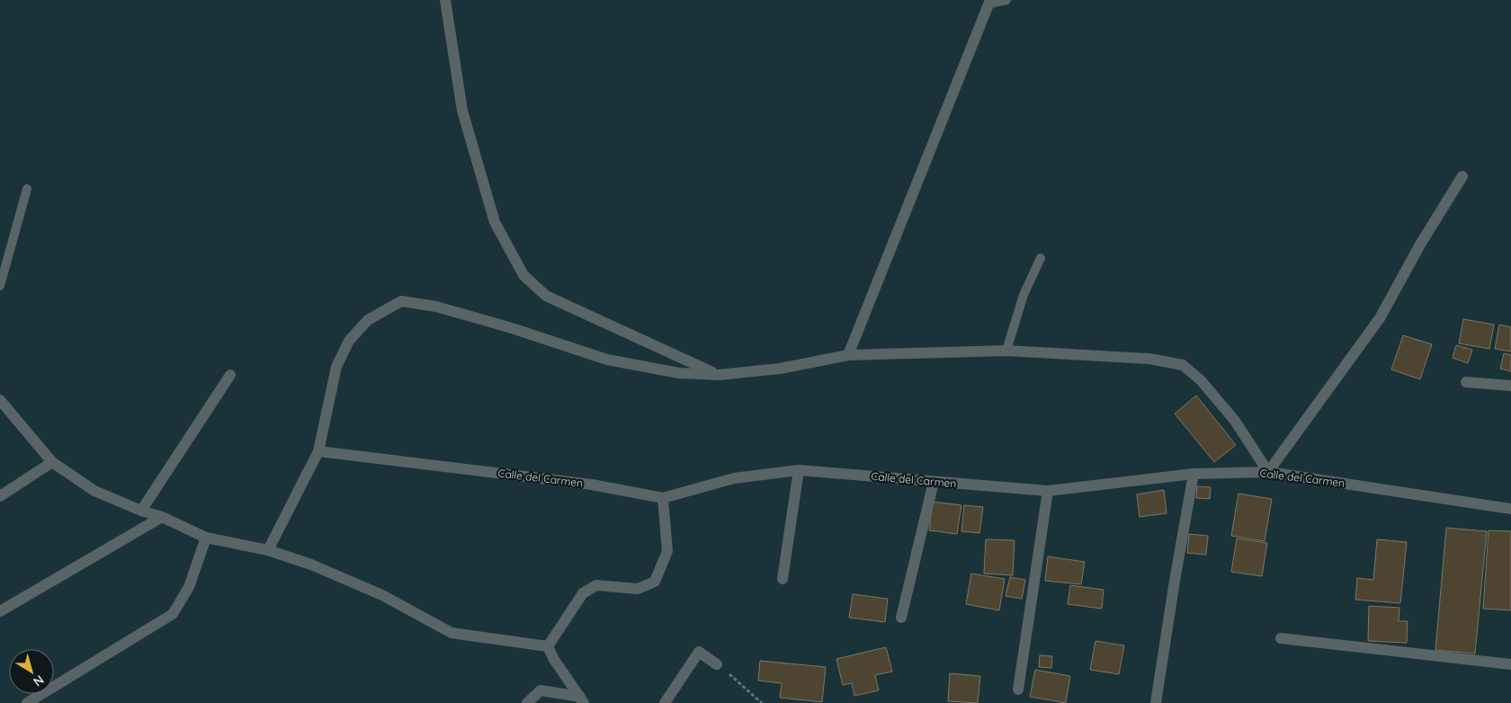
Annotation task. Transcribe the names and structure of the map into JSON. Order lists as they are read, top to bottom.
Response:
{
  "streets": {
    "street": ["Calle del Carmen"]
  },
  "north": "bottom right"
}
